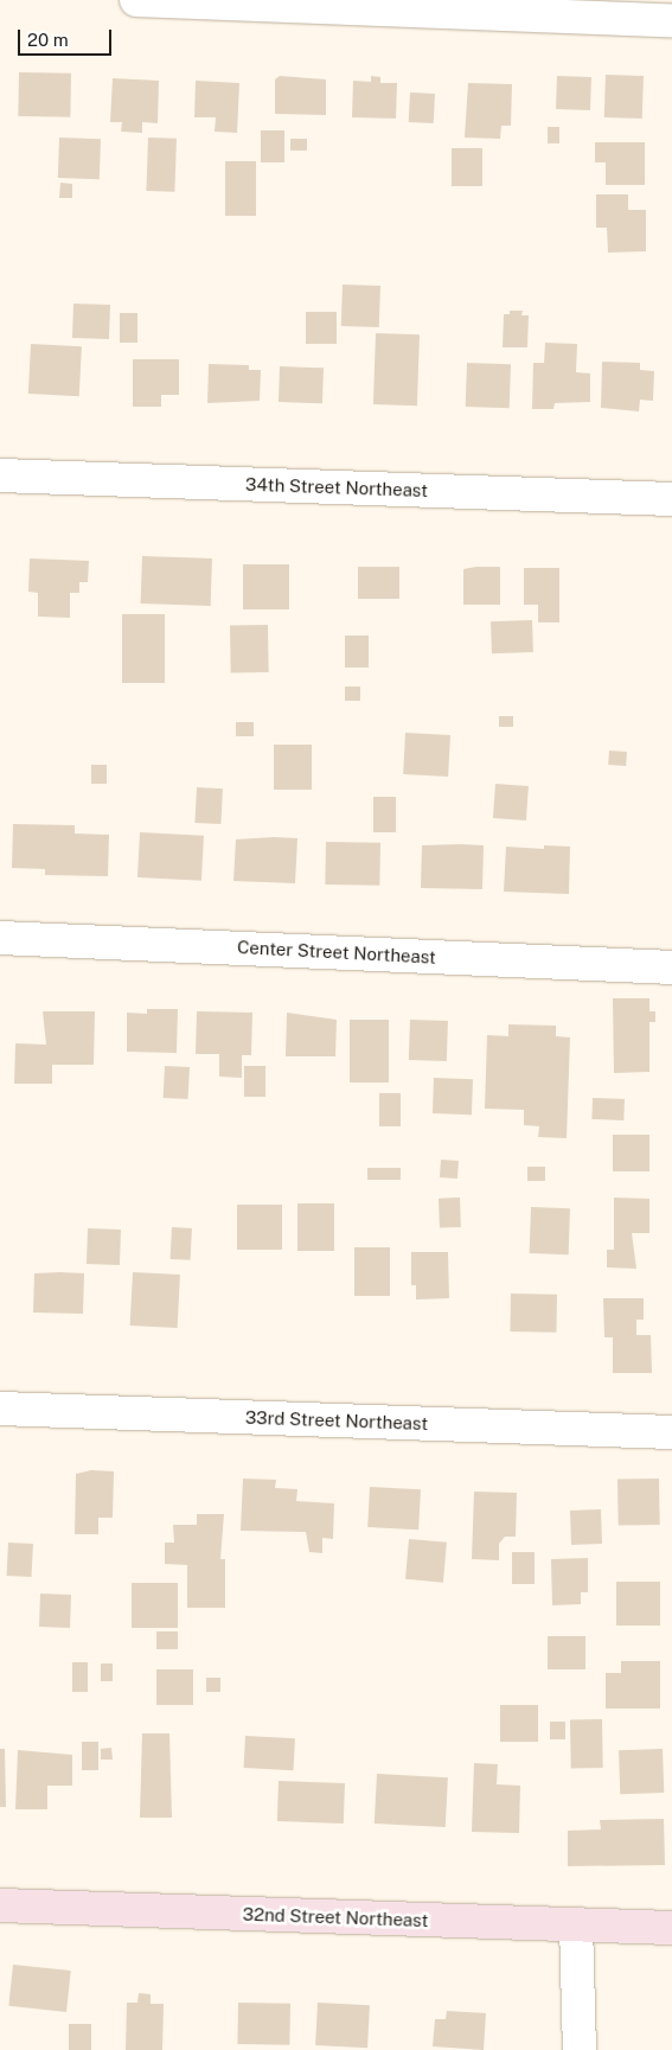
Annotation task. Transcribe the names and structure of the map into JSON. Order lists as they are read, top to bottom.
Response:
{
  "streets": {
    "main road": ["32nd Street Northeast"],
    "street": ["34th Street Northeast", "Center Street Northeast", "33rd Street Northeast"]
  },
  "scale_bar": "20 m"
}
